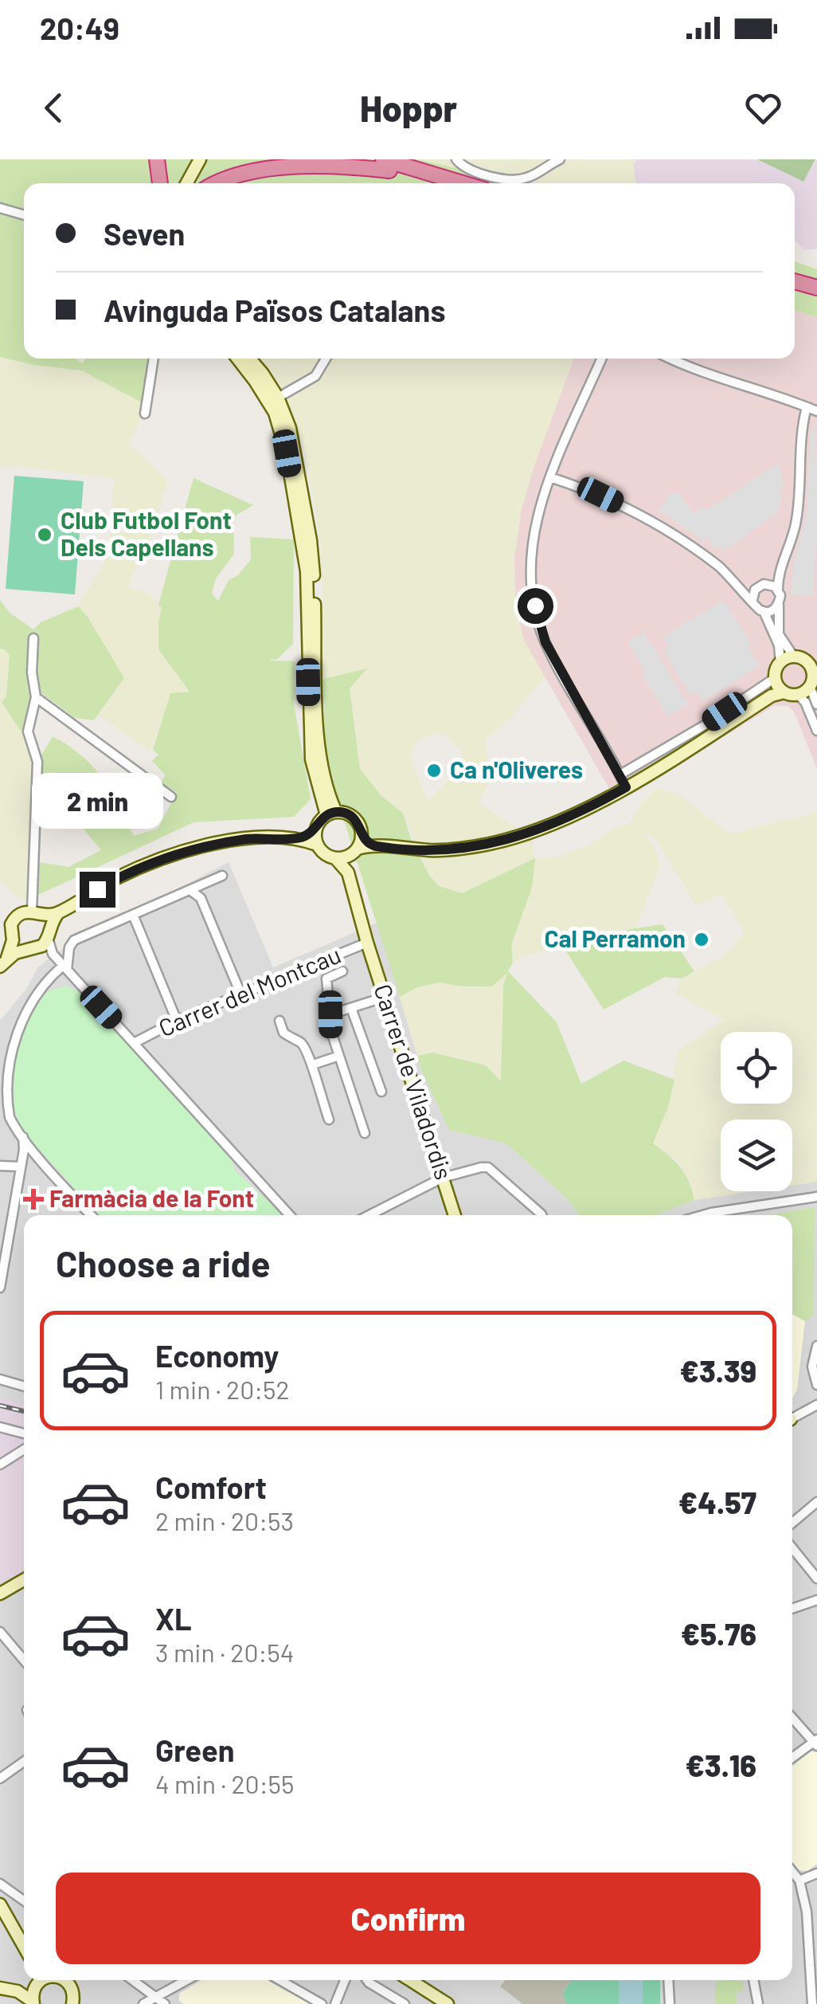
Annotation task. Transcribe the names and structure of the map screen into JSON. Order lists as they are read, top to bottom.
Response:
{
  "streets": {
    "street": ["Carrer del Montcau", "Carrer de Viladordis"]
  },
  "crossings": [
    ["Carrer del Montcau", "Carrer de Viladordis"]
  ],
  "places": {
    "other": ["Club Futbol Font Dels Capellans", "Ca n'Oliveres", "Cal Perramon"],
    "health": ["Farmàcia de la Font"]
  },
  "page": {
    "status": "20:49",
    "header": "Hoppr",
    "banner": ["Seven", "Avinguda Països Catalans"],
    "bubble": "2 min",
    "heading": "Choose a ride",
    "list": [
      {
        "name": "Economy",
        "note": "1 min · 20:52",
        "value": "€3.39"
      },
      {
        "name": "Comfort",
        "note": "2 min · 20:53",
        "value": "€4.57"
      },
      {
        "name": "XL",
        "note": "3 min · 20:54",
        "value": "€5.76"
      },
      {
        "name": "Green",
        "note": "4 min · 20:55",
        "value": "€3.16"
      }
    ],
    "buttons": "Confirm"
  }
}
